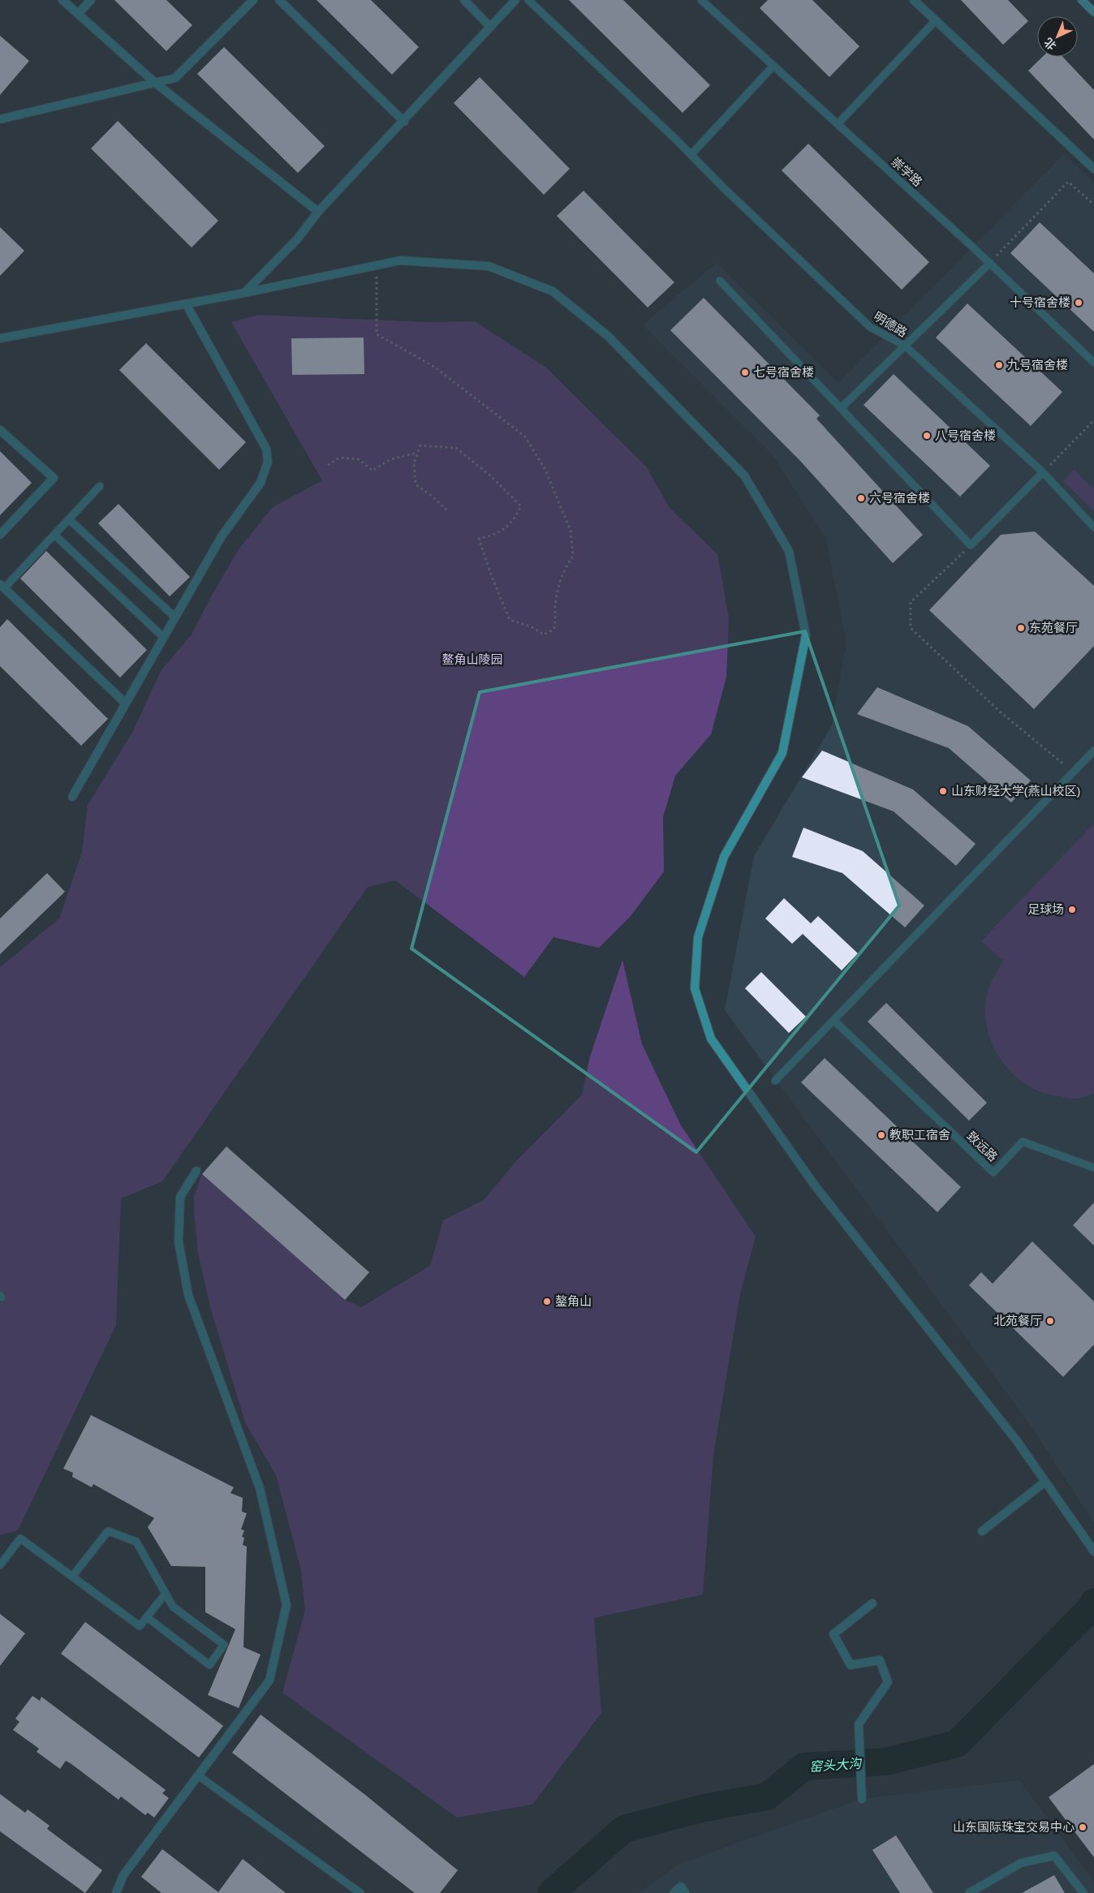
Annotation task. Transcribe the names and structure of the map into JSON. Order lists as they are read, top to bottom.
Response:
{
  "streets": {
    "lane": ["崇学路", "明德路", "致远路"]
  },
  "water": ["窑头大沟"],
  "parks": ["鳌角山陵园"],
  "places": [
    "十号宿舍楼",
    "九号宿舍楼",
    "七号宿舍楼",
    "八号宿舍楼",
    "六号宿舍楼",
    "东苑餐厅",
    "山东财经大学(燕山校区)",
    "足球场",
    "教职工宿舍",
    "鏊角山",
    "北苑餐厅",
    "山东国际珠宝交易中心"
  ],
  "north": "bottom left"
}
